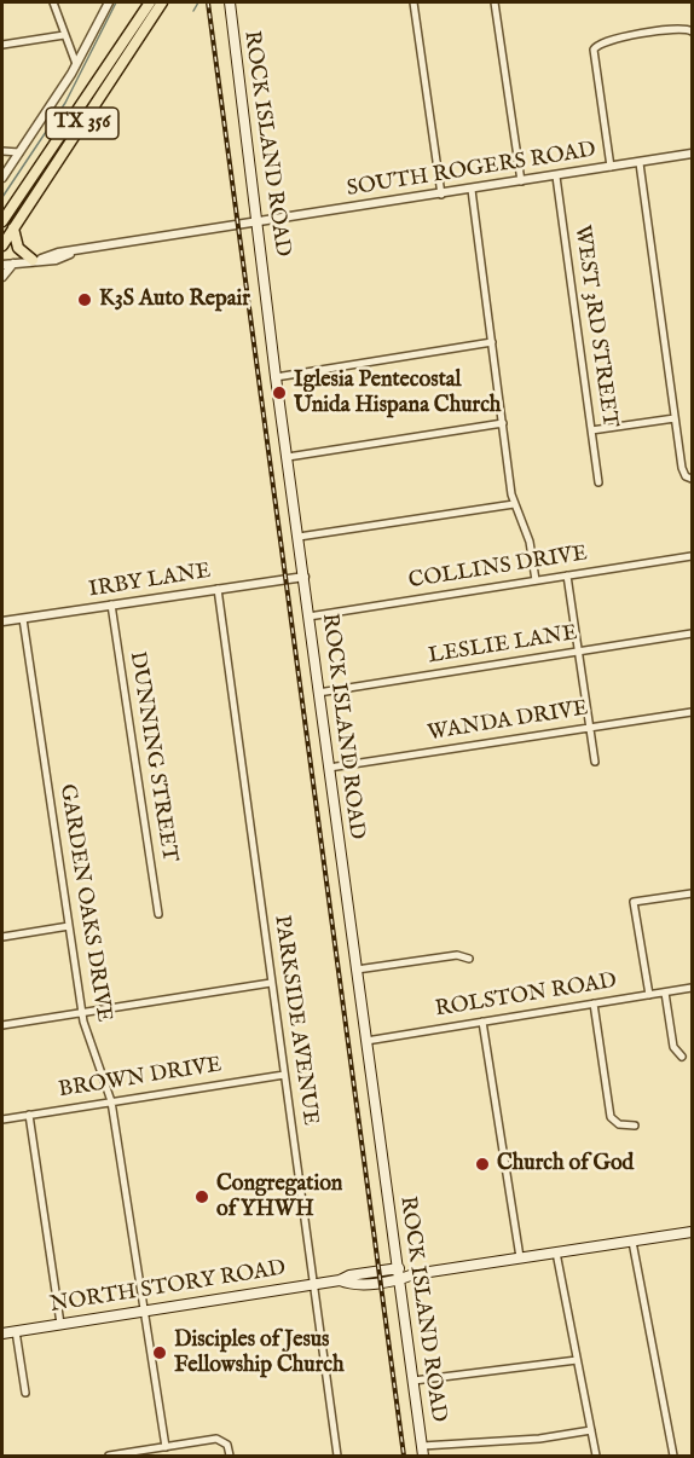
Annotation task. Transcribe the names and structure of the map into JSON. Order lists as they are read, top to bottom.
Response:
{
  "streets": {
    "main road": ["TX 356", "ROCK ISLAND ROAD", "NORTH STORY ROAD"],
    "street": [
      "SOUTH ROGERS ROAD",
      "WEST 3RD STREET",
      "COLLINS DRIVE",
      "IRBY LANE",
      "LESLIE LANE",
      "WANDA DRIVE",
      "DUNNING STREET",
      "GARDEN OAKS DRIVE",
      "ROLSTON ROAD",
      "PARKSIDE AVENUE",
      "BROWN DRIVE"
    ]
  },
  "crossings": [
    ["ROCK ISLAND ROAD", "SOUTH ROGERS ROAD"],
    ["ROCK ISLAND ROAD", "COLLINS DRIVE"],
    ["ROCK ISLAND ROAD", "IRBY LANE"],
    ["ROCK ISLAND ROAD", "LESLIE LANE"],
    ["ROCK ISLAND ROAD", "WANDA DRIVE"],
    ["ROCK ISLAND ROAD", "ROLSTON ROAD"],
    ["ROCK ISLAND ROAD", "NORTH STORY ROAD"],
    ["SOUTH ROGERS ROAD", "WEST 3RD STREET"],
    ["IRBY LANE", "DUNNING STREET"],
    ["IRBY LANE", "GARDEN OAKS DRIVE"],
    ["IRBY LANE", "PARKSIDE AVENUE"],
    ["GARDEN OAKS DRIVE", "BROWN DRIVE"],
    ["GARDEN OAKS DRIVE", "NORTH STORY ROAD"],
    ["PARKSIDE AVENUE", "BROWN DRIVE"],
    ["PARKSIDE AVENUE", "NORTH STORY ROAD"]
  ],
  "places": [
    "K3S Auto Repair",
    "Iglesia Pentecostal Unida Hispana Church",
    "Church of God",
    "Congregation of YHWH",
    "Disciples of Jesus Fellowship Church"
  ]
}
